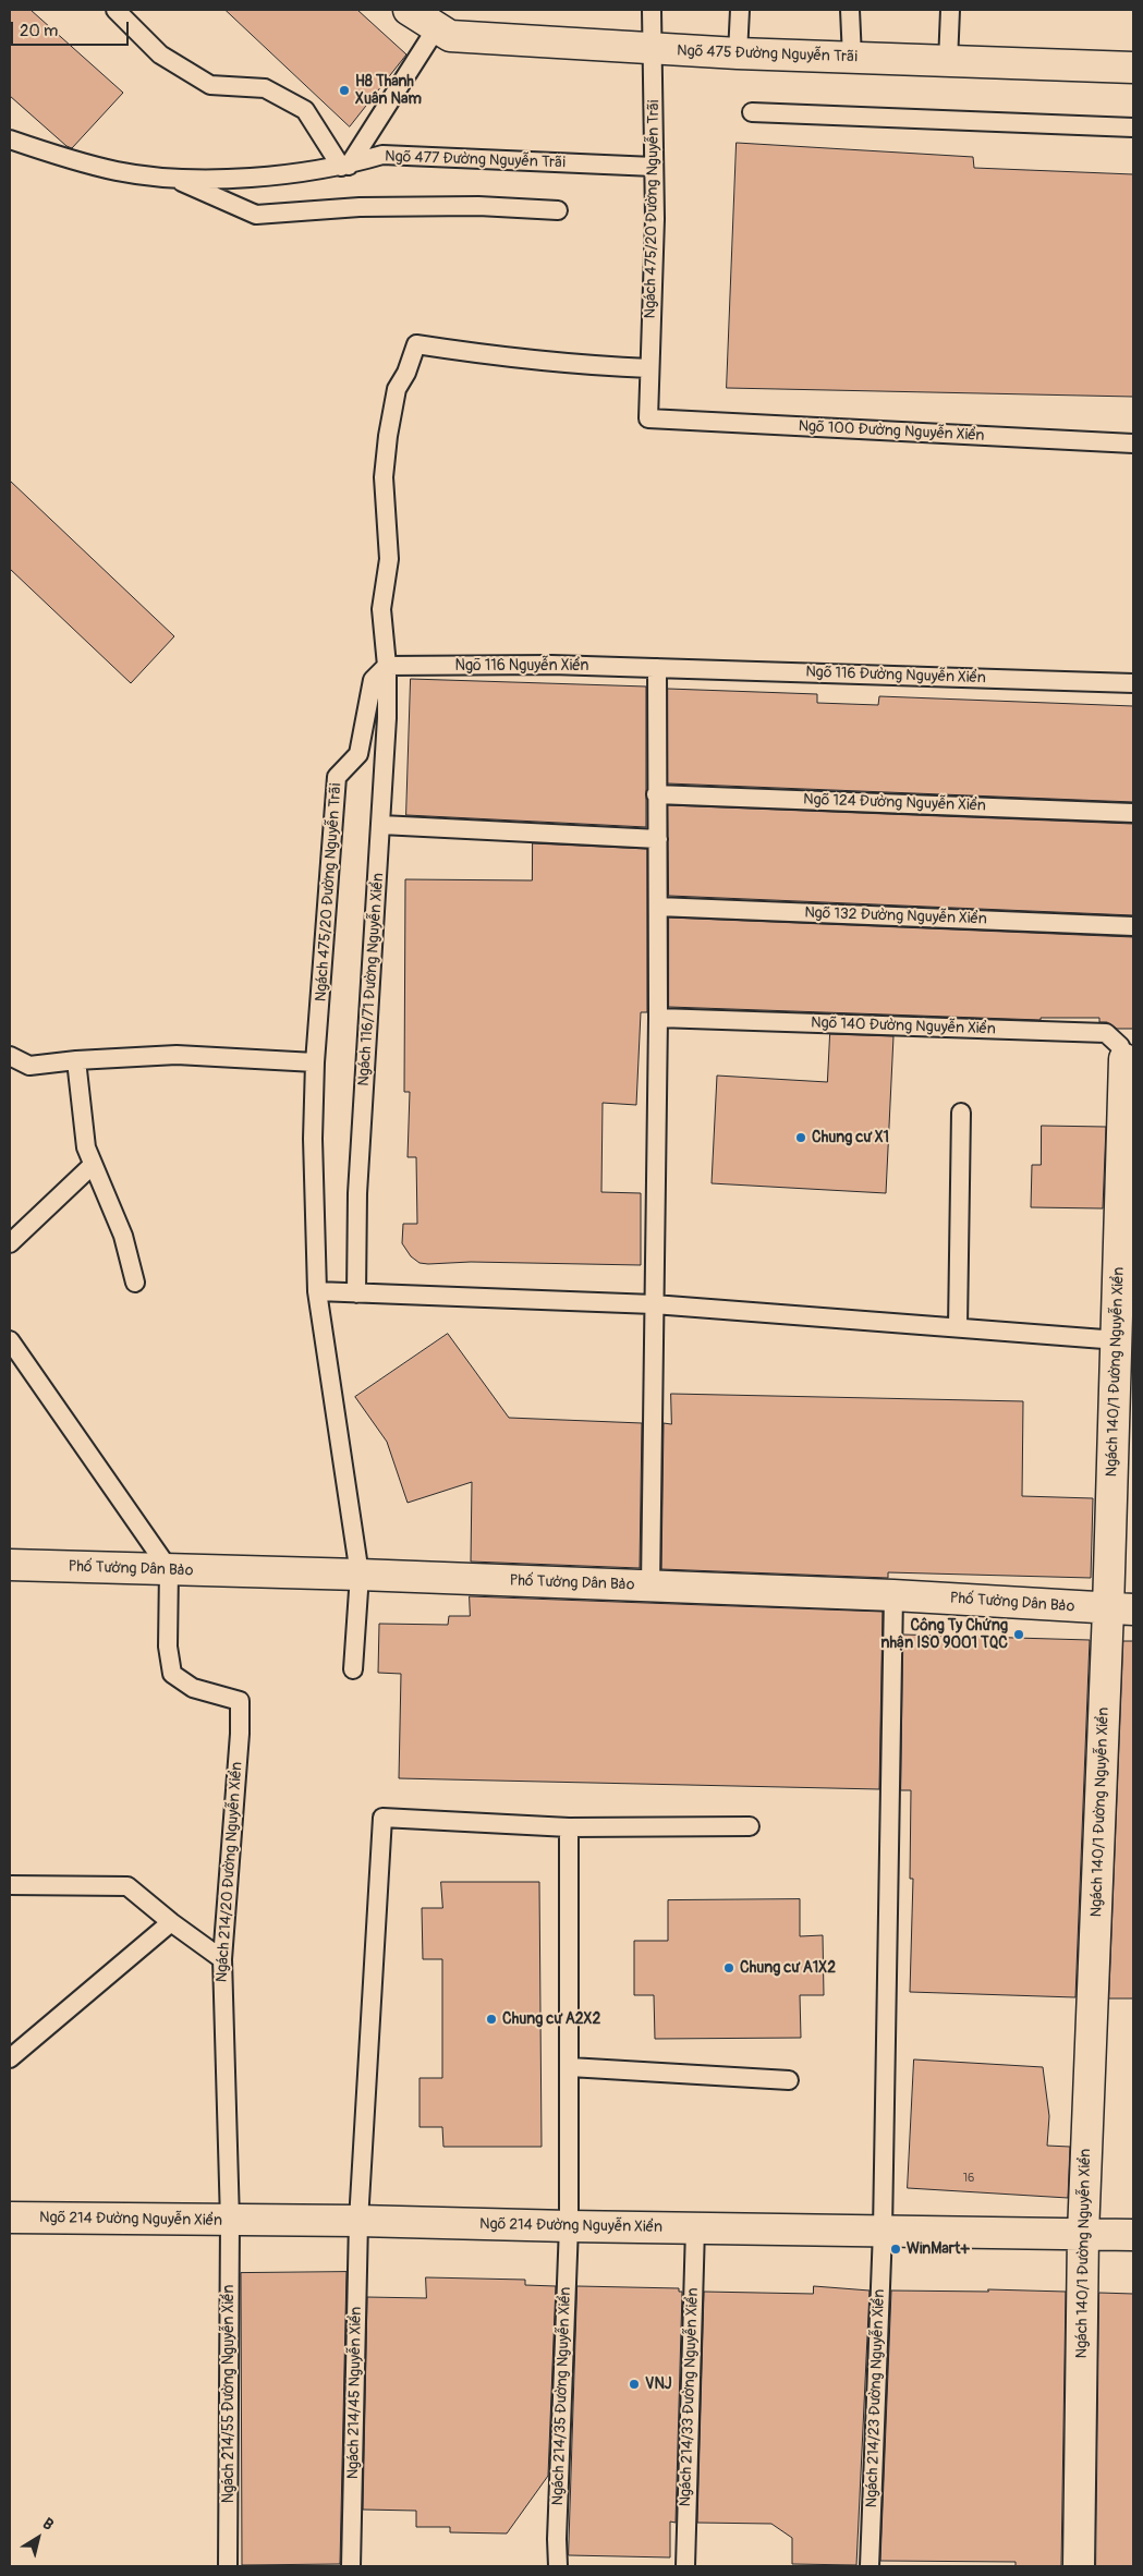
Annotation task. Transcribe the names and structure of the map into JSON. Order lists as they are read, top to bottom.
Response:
{
  "streets": {
    "street": [
      "Ngõ 475 Đường Nguyễn Trãi",
      "Ngách 140/1 Đường Nguyễn Xiển",
      "Phố Tưởng Dân Bảo",
      "Ngõ 214 Đường Nguyễn Xiển"
    ],
    "lane": [
      "Ngõ 477 Đường Nguyễn Trãi",
      "Ngách 475/20 Đường Nguyễn Trãi",
      "Ngõ 100 Đường Nguyễn Xiển",
      "Ngõ 116 Nguyễn Xiển",
      "Ngõ 116 Đường Nguyễn Xiển",
      "Ngõ 124 Đường Nguyễn Xiển",
      "Ngõ 132 Đường Nguyễn Xiển",
      "Ngách 116/71 Đường Nguyễn Xiển",
      "Ngõ 140 Đường Nguyễn Xiển",
      "Ngách 214/20 Đường Nguyễn Xiển",
      "Ngách 214/45 Nguyễn Xiển",
      "Ngách 214/55 Đường Nguyễn Xiển",
      "Ngách 214/35 Đường Nguyễn Xiển",
      "Ngách 214/33 Đường Nguyễn Xiển",
      "Ngách 214/23 Đường Nguyễn Xiển"
    ]
  },
  "crossings": [
    ["Ngõ 475 Đường Nguyễn Trãi", "Ngách 475/20 Đường Nguyễn Trãi"],
    ["Ngõ 477 Đường Nguyễn Trãi", "Ngách 475/20 Đường Nguyễn Trãi"],
    ["Ngách 475/20 Đường Nguyễn Trãi", "Ngõ 100 Đường Nguyễn Xiển"],
    ["Ngách 475/20 Đường Nguyễn Trãi", "Ngõ 116 Nguyễn Xiển"],
    ["Ngách 475/20 Đường Nguyễn Trãi", "Ngách 116/71 Đường Nguyễn Xiển"],
    ["Ngách 475/20 Đường Nguyễn Trãi", "Phố Tưởng Dân Bảo"],
    ["Ngõ 116 Nguyễn Xiển", "Ngõ 116 Đường Nguyễn Xiển"],
    ["Ngõ 116 Nguyễn Xiển", "Ngách 116/71 Đường Nguyễn Xiển"],
    ["Ngõ 140 Đường Nguyễn Xiển", "Ngách 140/1 Đường Nguyễn Xiển"],
    ["Ngách 140/1 Đường Nguyễn Xiển", "Phố Tưởng Dân Bảo"],
    ["Ngách 140/1 Đường Nguyễn Xiển", "Ngõ 214 Đường Nguyễn Xiển"],
    ["Phố Tưởng Dân Bảo", "Ngách 214/20 Đường Nguyễn Xiển"],
    ["Phố Tưởng Dân Bảo", "Ngách 214/23 Đường Nguyễn Xiển"],
    ["Ngách 214/20 Đường Nguyễn Xiển", "Ngõ 214 Đường Nguyễn Xiển"],
    ["Ngách 214/20 Đường Nguyễn Xiển", "Ngách 214/55 Đường Nguyễn Xiển"],
    ["Ngõ 214 Đường Nguyễn Xiển", "Ngách 214/45 Nguyễn Xiển"],
    ["Ngõ 214 Đường Nguyễn Xiển", "Ngách 214/55 Đường Nguyễn Xiển"],
    ["Ngõ 214 Đường Nguyễn Xiển", "Ngách 214/35 Đường Nguyễn Xiển"],
    ["Ngõ 214 Đường Nguyễn Xiển", "Ngách 214/33 Đường Nguyễn Xiển"],
    ["Ngõ 214 Đường Nguyễn Xiển", "Ngách 214/23 Đường Nguyễn Xiển"],
    ["Ngách 214/45 Nguyễn Xiển", "Ngách 214/35 Đường Nguyễn Xiển"]
  ],
  "places": [
    "H8 Thanh Xuân Nam",
    "Chung cư X1",
    "Công Ty Chứng nhận ISO 9001 TQC",
    "Chung cư A1X2",
    "Chung cư A2X2",
    "WinMart+",
    "VNJ"
  ],
  "house_numbers": ["16"],
  "scale_bar": "20 m",
  "north": "top right"
}
